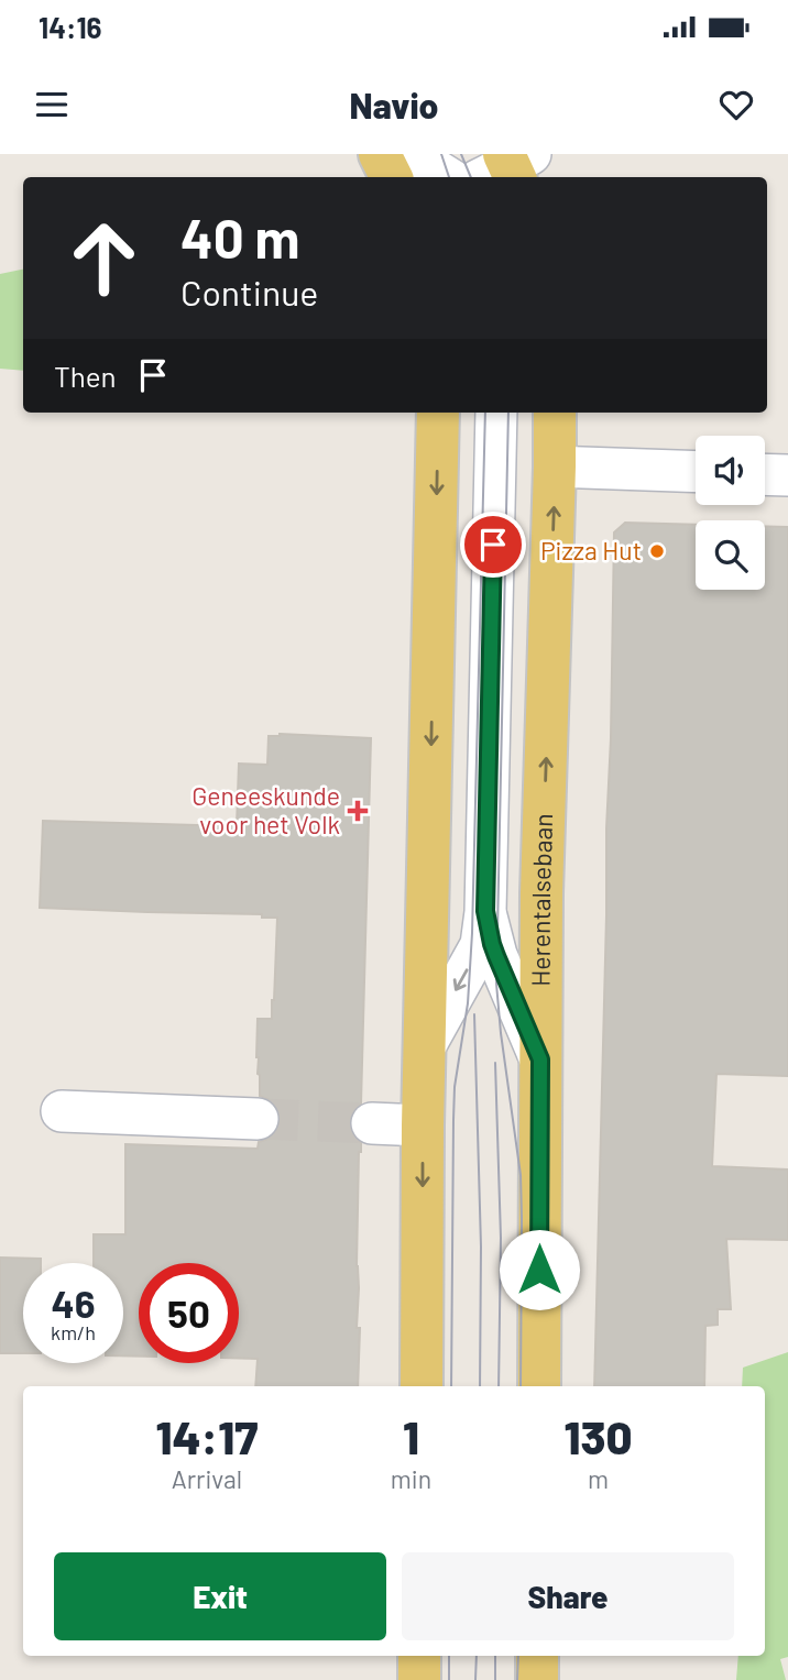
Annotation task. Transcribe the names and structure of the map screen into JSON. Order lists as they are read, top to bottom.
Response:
{
  "streets": {
    "main road": ["Herentalsebaan"]
  },
  "places": {
    "other": ["Pizza Hut"],
    "health": ["Geneeskunde voor het Volk"]
  },
  "page": {
    "status": "14:16",
    "header": "Navio",
    "turn": ["40 m", "Continue"],
    "then": "Then",
    "speed": "46 km/h",
    "limit": "50",
    "eta": [
      "14:17",
      "Arrival",
      "1",
      "min",
      "130",
      "m"
    ],
    "buttons": ["Exit", "Share"]
  }
}
